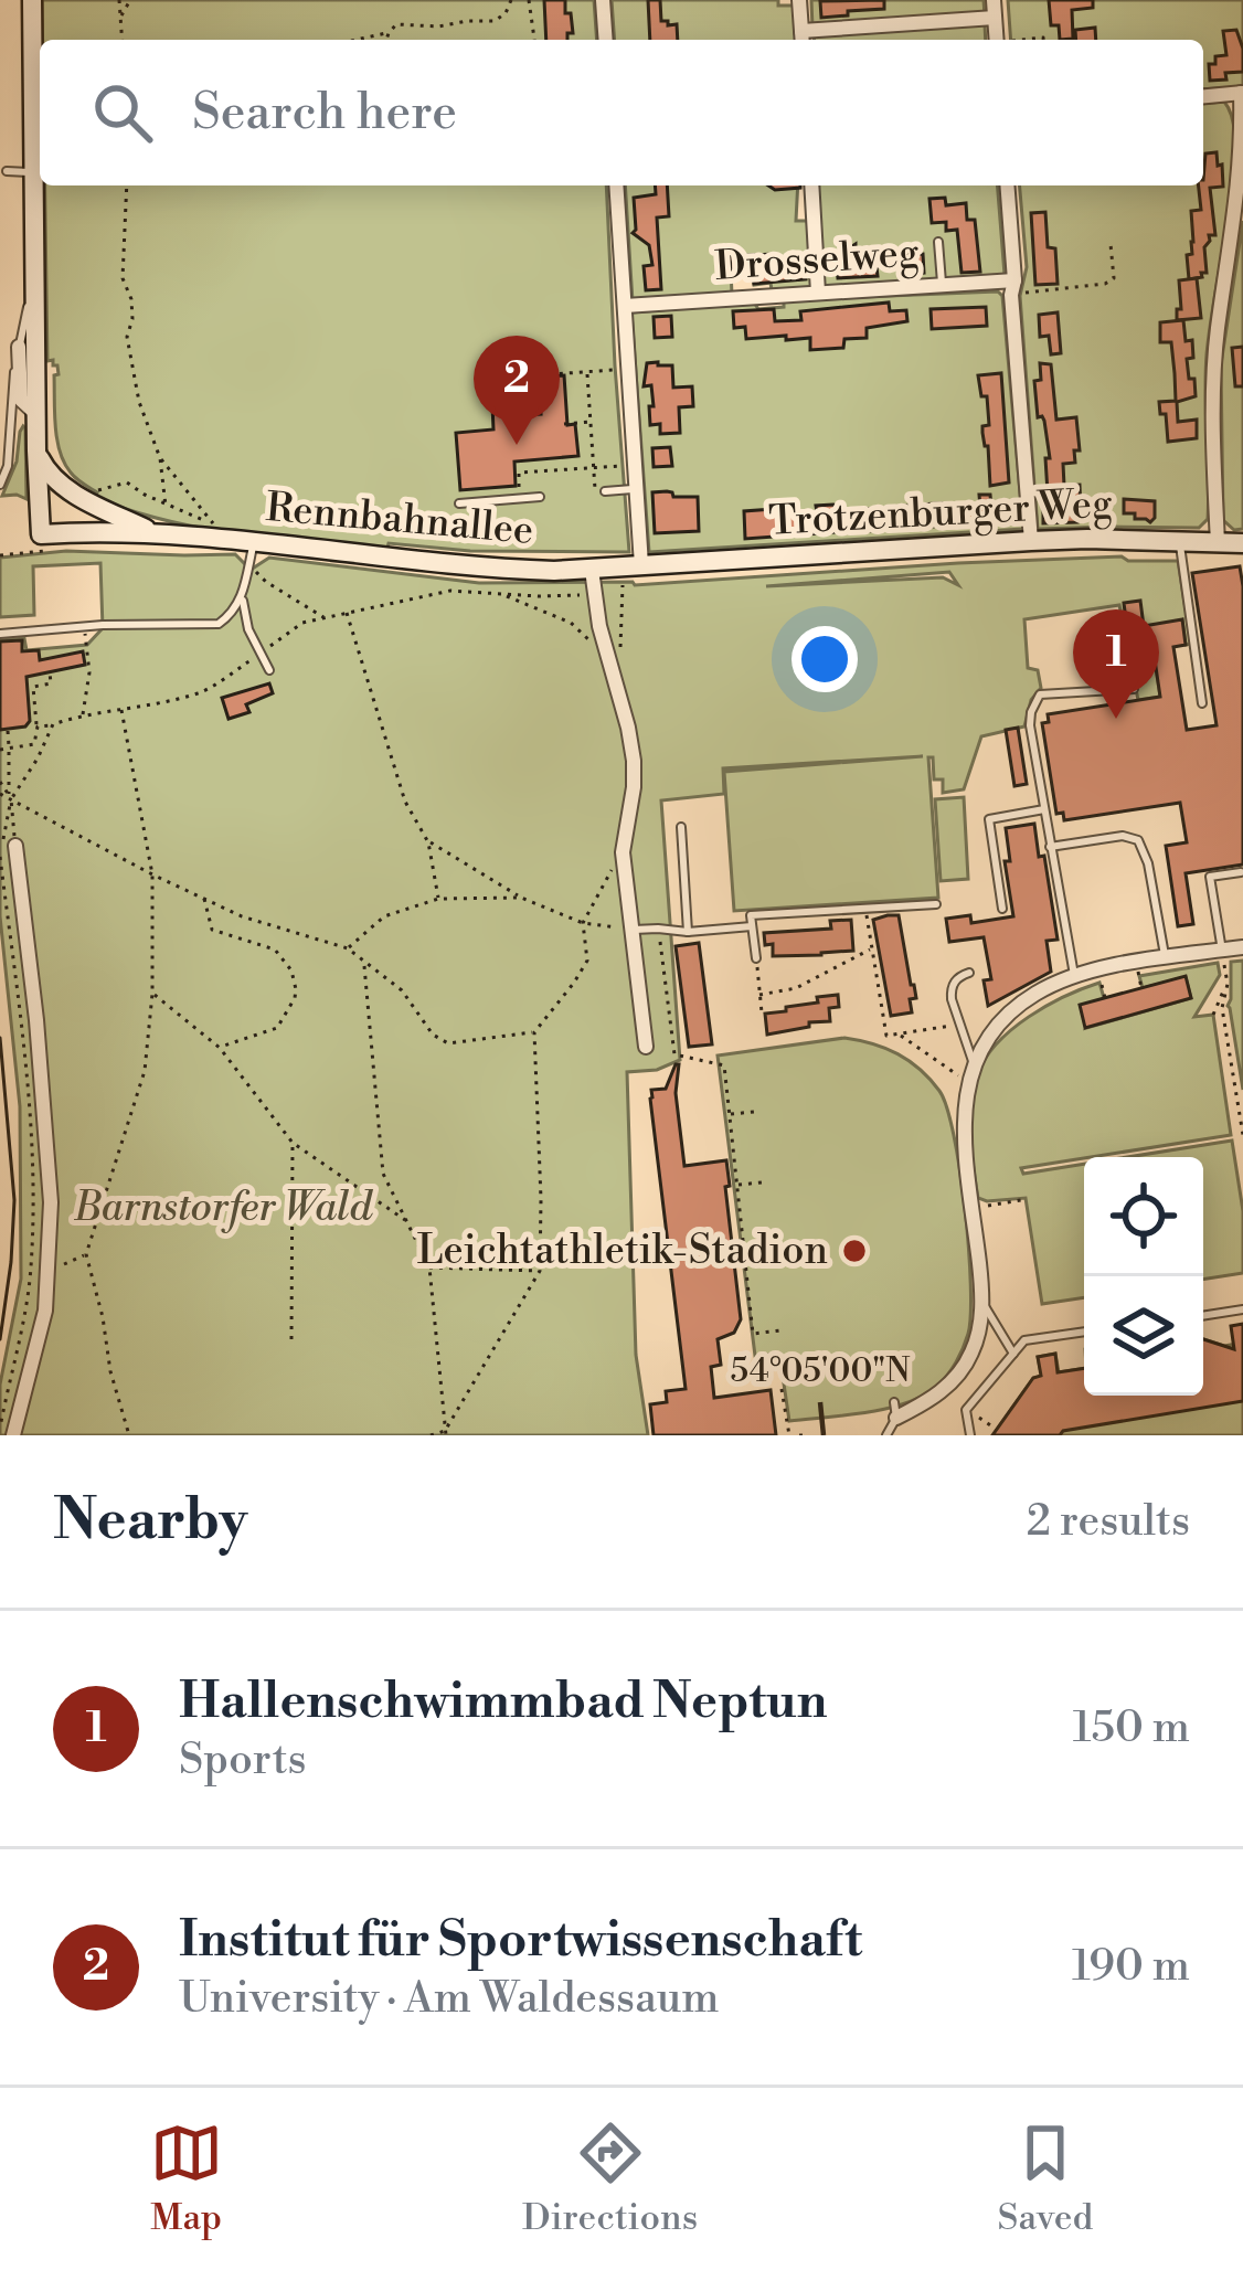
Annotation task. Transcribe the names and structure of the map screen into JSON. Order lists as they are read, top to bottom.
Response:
{
  "streets": {
    "street": ["Drosselweg", "Trotzenburger Weg", "Rennbahnallee"]
  },
  "crossings": [
    ["Trotzenburger Weg", "Rennbahnallee"]
  ],
  "parks": ["Barnstorfer Wald"],
  "places": ["Leichtathletik-Stadion"],
  "page": {
    "search": "Search here",
    "pins": ["2", "1"],
    "heading": ["Nearby", "2 results"],
    "list": [
      {
        "mark": "1",
        "name": "Hallenschwimmbad Neptun",
        "note": "Sports",
        "value": "150 m"
      },
      {
        "mark": "2",
        "name": "Institut für Sportwissenschaft",
        "note": "University · Am Waldessaum",
        "value": "190 m"
      }
    ],
    "nav": ["Map", "Directions", "Saved"]
  },
  "coordinates": ["54°05'00\"N"]
}
